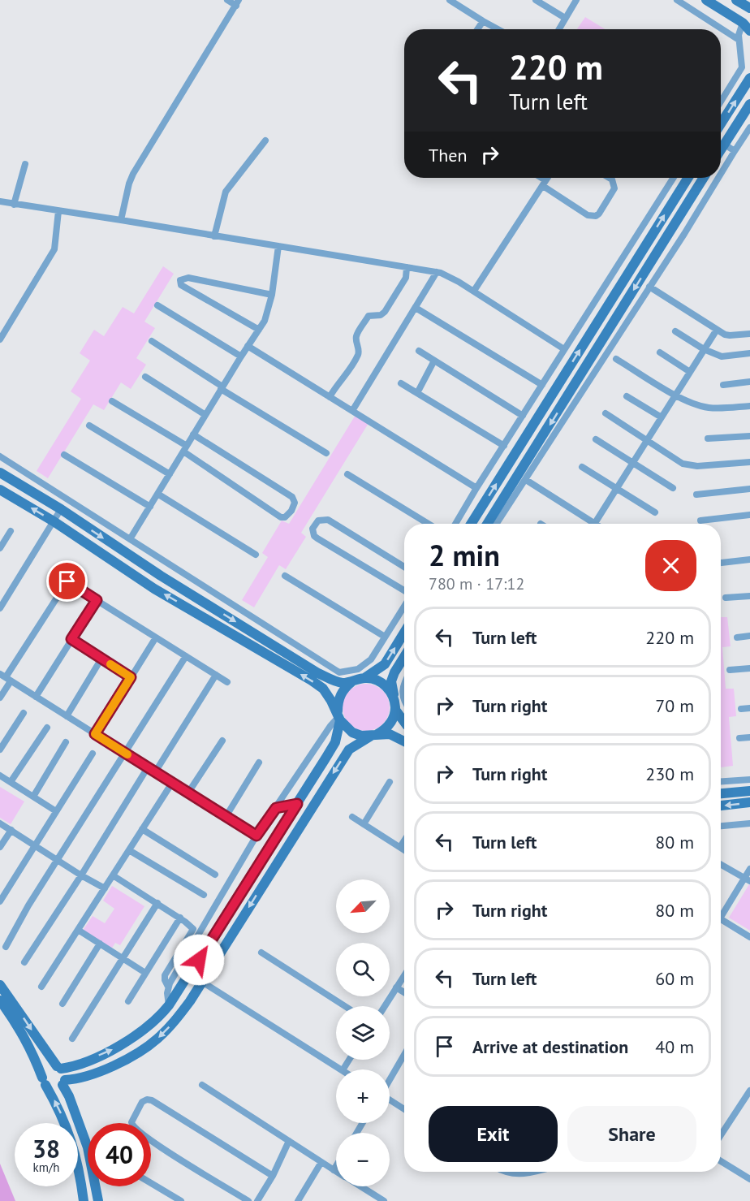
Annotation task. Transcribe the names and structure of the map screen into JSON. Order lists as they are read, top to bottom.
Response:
{
  "north": "bottom left",
  "page": {
    "turn": ["220 m", "Turn left"],
    "then": "Then",
    "heading": ["2 min", "780 m · 17:12"],
    "list": [
      {
        "name": "Turn left",
        "value": "220 m"
      },
      {
        "name": "Turn right",
        "value": "70 m"
      },
      {
        "name": "Turn right",
        "value": "230 m"
      },
      {
        "name": "Turn left",
        "value": "80 m"
      },
      {
        "name": "Turn right",
        "value": "80 m"
      },
      {
        "name": "Turn left",
        "value": "60 m"
      },
      {
        "name": "Arrive at destination",
        "value": "40 m"
      }
    ],
    "map_buttons": ["+", "−"],
    "buttons": ["Exit", "Share"],
    "speed": "38 km/h",
    "limit": "40"
  }
}
